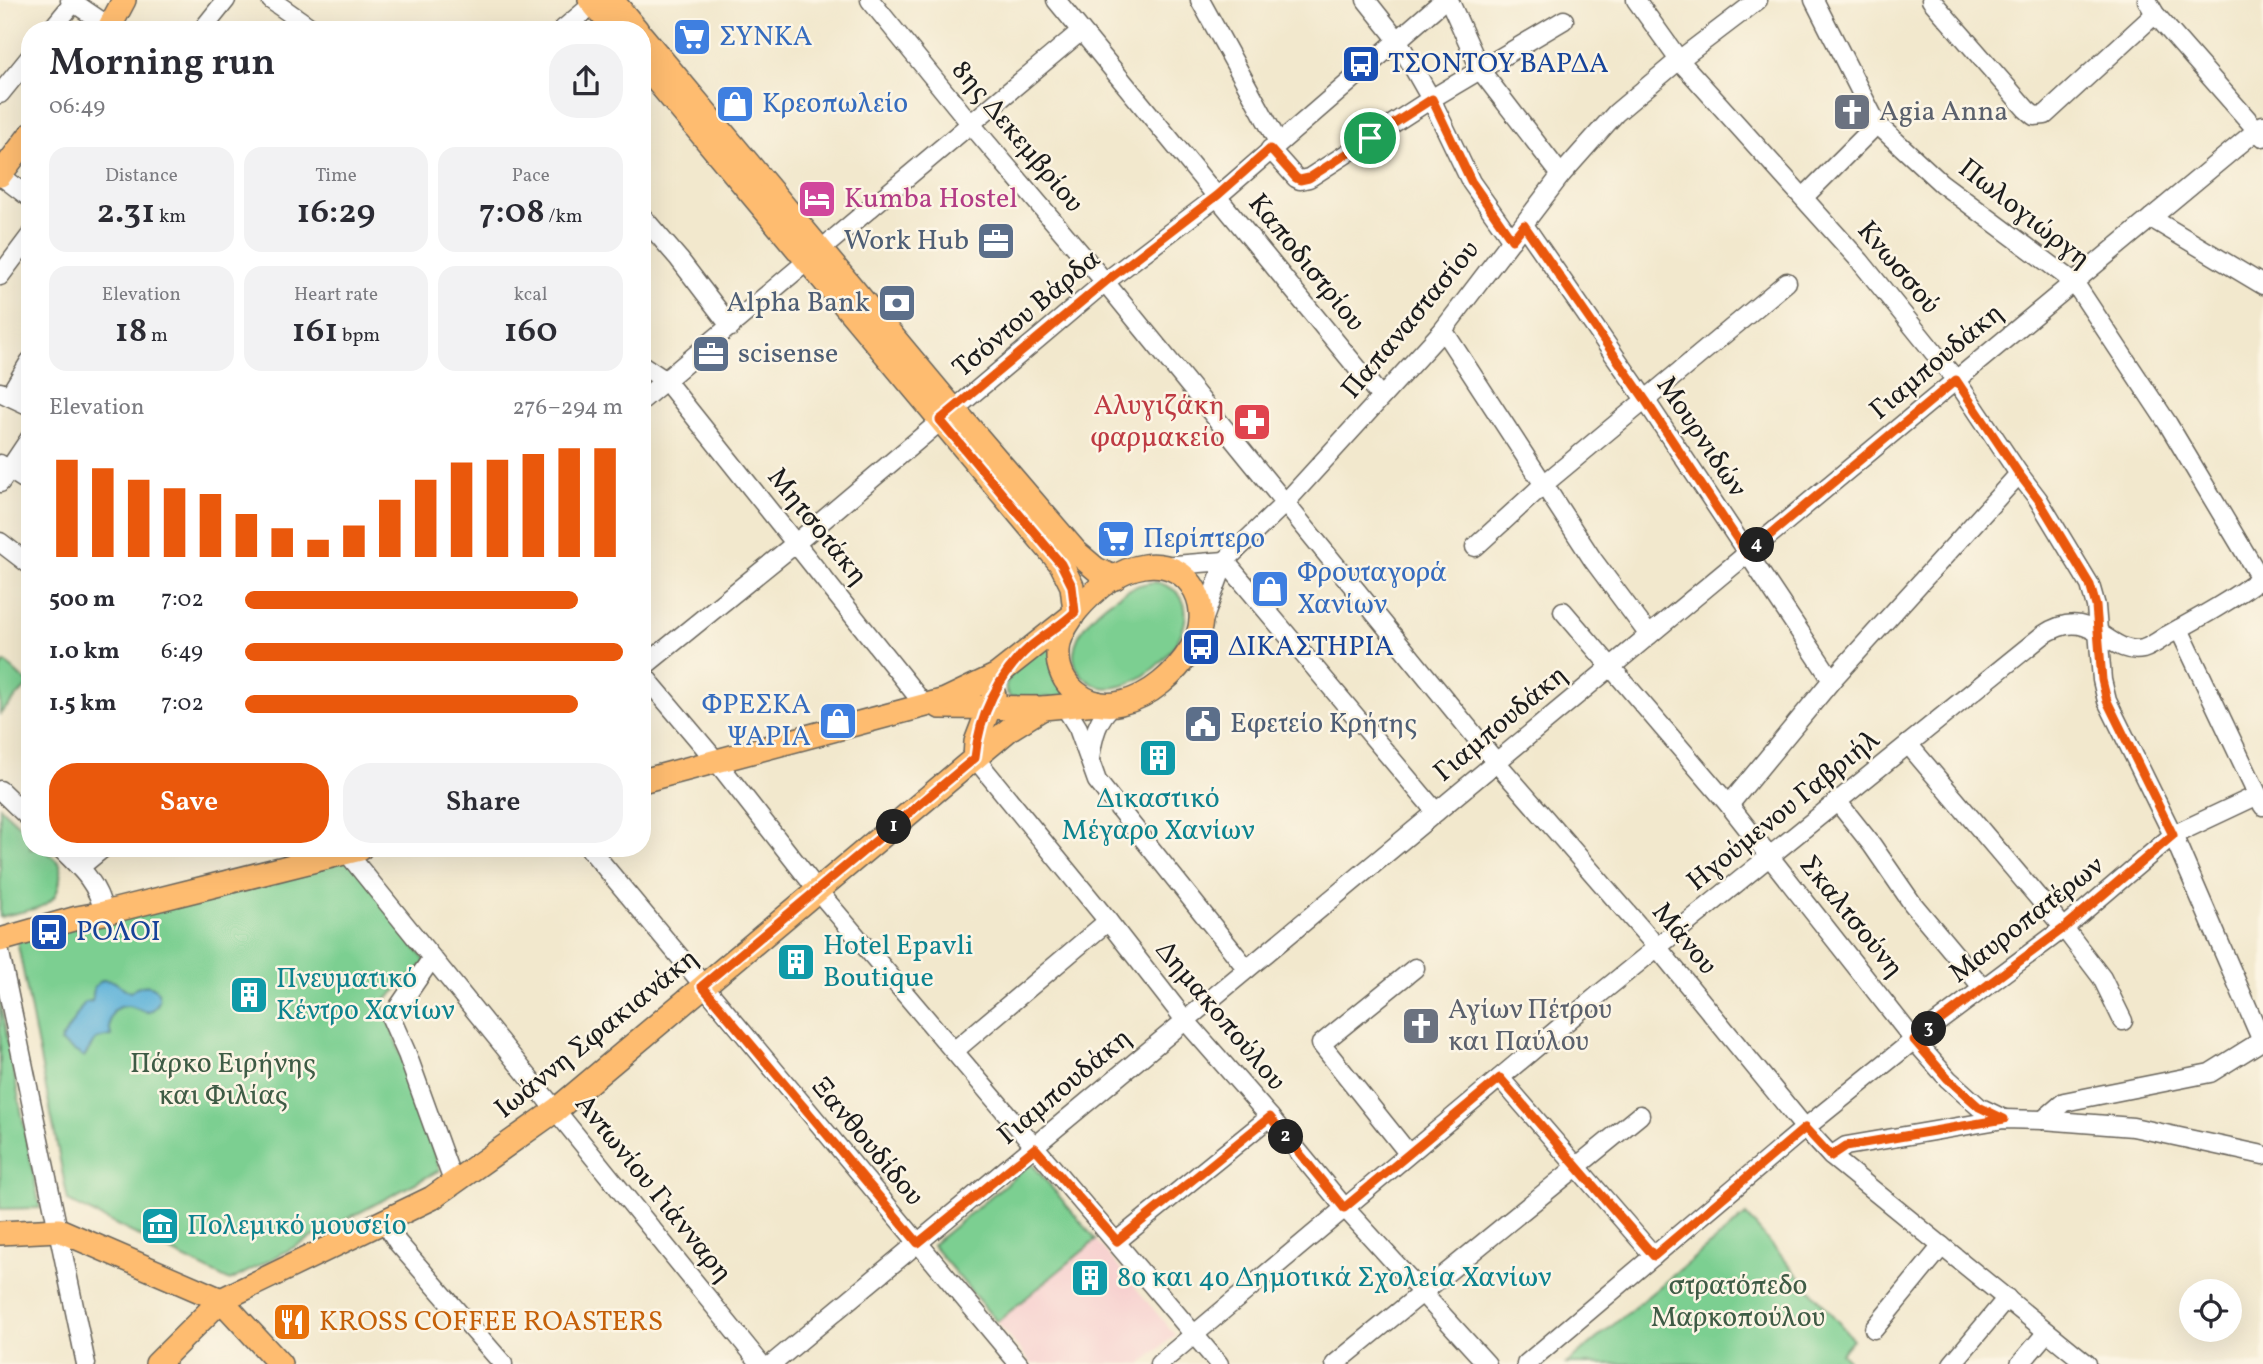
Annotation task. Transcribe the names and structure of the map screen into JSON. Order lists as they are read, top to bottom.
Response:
{
  "streets": {
    "main road": ["Ιωάννη Σφακιανάκη"],
    "street": [
      "8ης Δεκεμβρίου",
      "Πωλογιώργη",
      "Καποδιστρίου",
      "Κνωσσού",
      "Τσόντου Βάρδα",
      "Παπαναστασίου",
      "Γιαμπουδάκη",
      "Μουρνιδών",
      "Μητσοτάκη",
      "Ηγούμενου Γαβριήλ",
      "Σκαλτσούνη",
      "Μαυροπατέρων",
      "Μάνου",
      "Δημακοπούλου",
      "Ξανθουδίδου",
      "Αντωνίου Γιάνναρη"
    ]
  },
  "crossings": [
    ["8ης Δεκεμβρίου", "Τσόντου Βάρδα"],
    ["8ης Δεκεμβρίου", "Παπαναστασίου"],
    ["8ης Δεκεμβρίου", "Μάνου"],
    ["Πωλογιώργη", "Γιαμπουδάκη"],
    ["Πωλογιώργη", "Ηγούμενου Γαβριήλ"],
    ["Καποδιστρίου", "Τσόντου Βάρδα"],
    ["Καποδιστρίου", "Παπαναστασίου"],
    ["Κνωσσού", "Παπαναστασίου"],
    ["Κνωσσού", "Γιαμπουδάκη"],
    ["Κνωσσού", "Ηγούμενου Γαβριήλ"],
    ["Κνωσσού", "Μαυροπατέρων"],
    ["Τσόντου Βάρδα", "Μητσοτάκη"],
    ["Παπαναστασίου", "Μουρνιδών"],
    ["Παπαναστασίου", "Μάνου"],
    ["Γιαμπουδάκη", "Μουρνιδών"],
    ["Γιαμπουδάκη", "Σκαλτσούνη"],
    ["Γιαμπουδάκη", "Μάνου"],
    ["Γιαμπουδάκη", "Δημακοπούλου"],
    ["Γιαμπουδάκη", "Ξανθουδίδου"],
    ["Ηγούμενου Γαβριήλ", "Σκαλτσούνη"],
    ["Ηγούμενου Γαβριήλ", "Μάνου"],
    ["Ηγούμενου Γαβριήλ", "Δημακοπούλου"],
    ["Σκαλτσούνη", "Μαυροπατέρων"],
    ["Μαυροπατέρων", "Μάνου"],
    ["Δημακοπούλου", "Ιωάννη Σφακιανάκη"],
    ["Ιωάννη Σφακιανάκη", "Ξανθουδίδου"],
    ["Ιωάννη Σφακιανάκη", "Αντωνίου Γιάνναρη"]
  ],
  "parks": ["Πάρκο Ειρήνης και Φιλίας", "στρατόπεδο Μαρκοπούλου"],
  "places": {
    "supermarket": ["ΣΥΝΚΑ", "Περίπτερο"],
    "bus stop": ["ΤΣΟΝΤΟΥ ΒΑΡΔΑ", "ΔΙΚΑΣΤΗΡΙΑ", "ΡΟΛΟΙ"],
    "shop": ["Κρεοπωλείο", "Φρουταγορά Χανίων", "ΦΡΕΣΚΑ ΨΑΡΙΑ"],
    "church": ["Agia Anna", "Αγίων Πέτρου και Παύλου"],
    "hotel": ["Kumba Hostel"],
    "office": ["Work Hub", "scisense"],
    "bank": ["Alpha Bank"],
    "pharmacy": ["Αλυγιζάκη φαρμακείο"],
    "public building": ["Εφετείο Κρήτης"],
    "building": [
      "Δικαστικό Μέγαρο Χανίων",
      "Hotel Epavli Boutique",
      "Πνευματικό Κέντρο Χανίων",
      "8ο και 4ο Δημοτικά Σχολεία Χανίων"
    ],
    "museum": ["Πολεμικό μουσείο"],
    "restaurant": ["KROSS COFFEE ROASTERS"]
  },
  "page": {
    "heading": ["Morning run", "06:49"],
    "stats": [
      ["Distance", "2.31 km"],
      ["Time", "16:29"],
      ["Pace", "7:08 /km"],
      ["Elevation", "18 m"],
      ["Heart rate", "161 bpm"],
      ["kcal", "160"]
    ],
    "chart": ["Elevation", "276–294 m"],
    "pins": [
      "4",
      "1",
      "3",
      "2"
    ],
    "list": [
      {
        "name": "500 m",
        "note": "7:02"
      },
      {
        "name": "1.0 km",
        "note": "6:49"
      },
      {
        "name": "1.5 km",
        "note": "7:02"
      }
    ],
    "buttons": ["Save", "Share"]
  }
}
